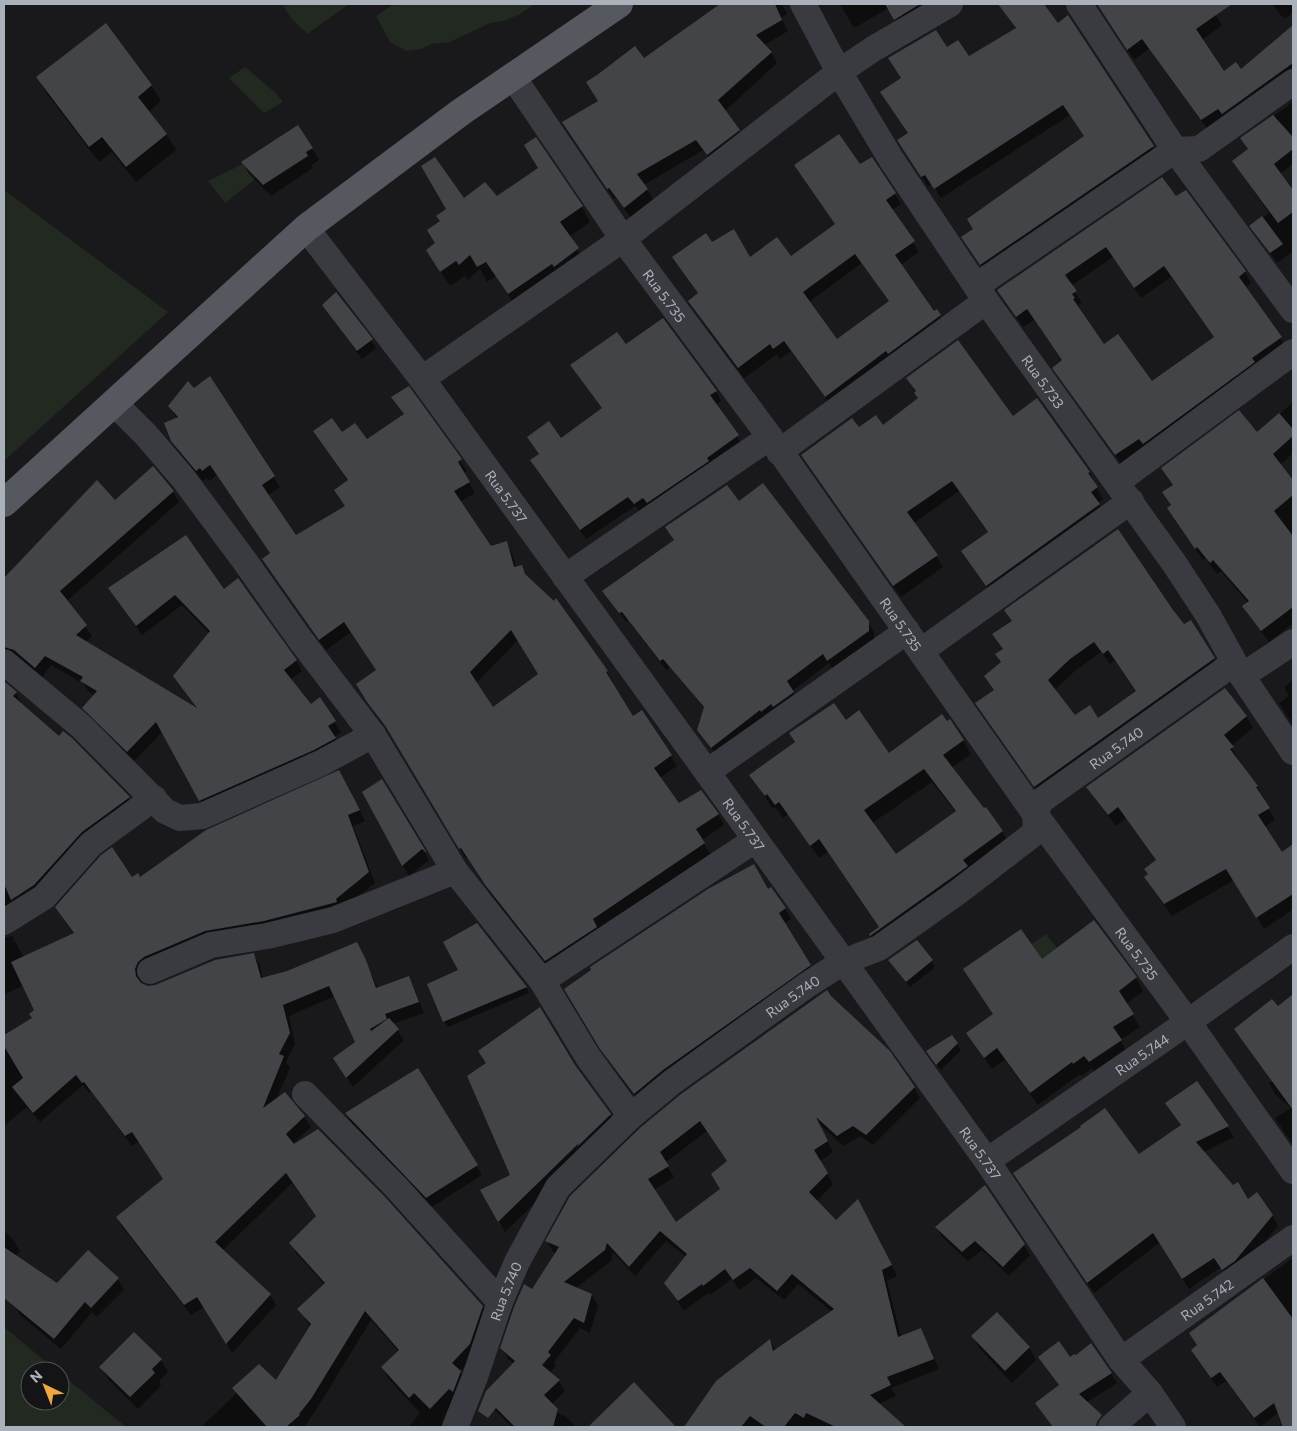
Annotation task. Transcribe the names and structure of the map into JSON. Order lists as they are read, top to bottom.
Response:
{
  "streets": {
    "street": [
      "Rua 5.735",
      "Rua 5.733",
      "Rua 5.737",
      "Rua 5.740",
      "Rua 5.744",
      "Rua 5.742"
    ]
  },
  "crossings": [
    ["Rua 5.735", "Rua 5.740"],
    ["Rua 5.735", "Rua 5.744"],
    ["Rua 5.733", "Rua 5.740"],
    ["Rua 5.737", "Rua 5.740"],
    ["Rua 5.737", "Rua 5.744"],
    ["Rua 5.737", "Rua 5.742"]
  ],
  "north": "top left"
}
